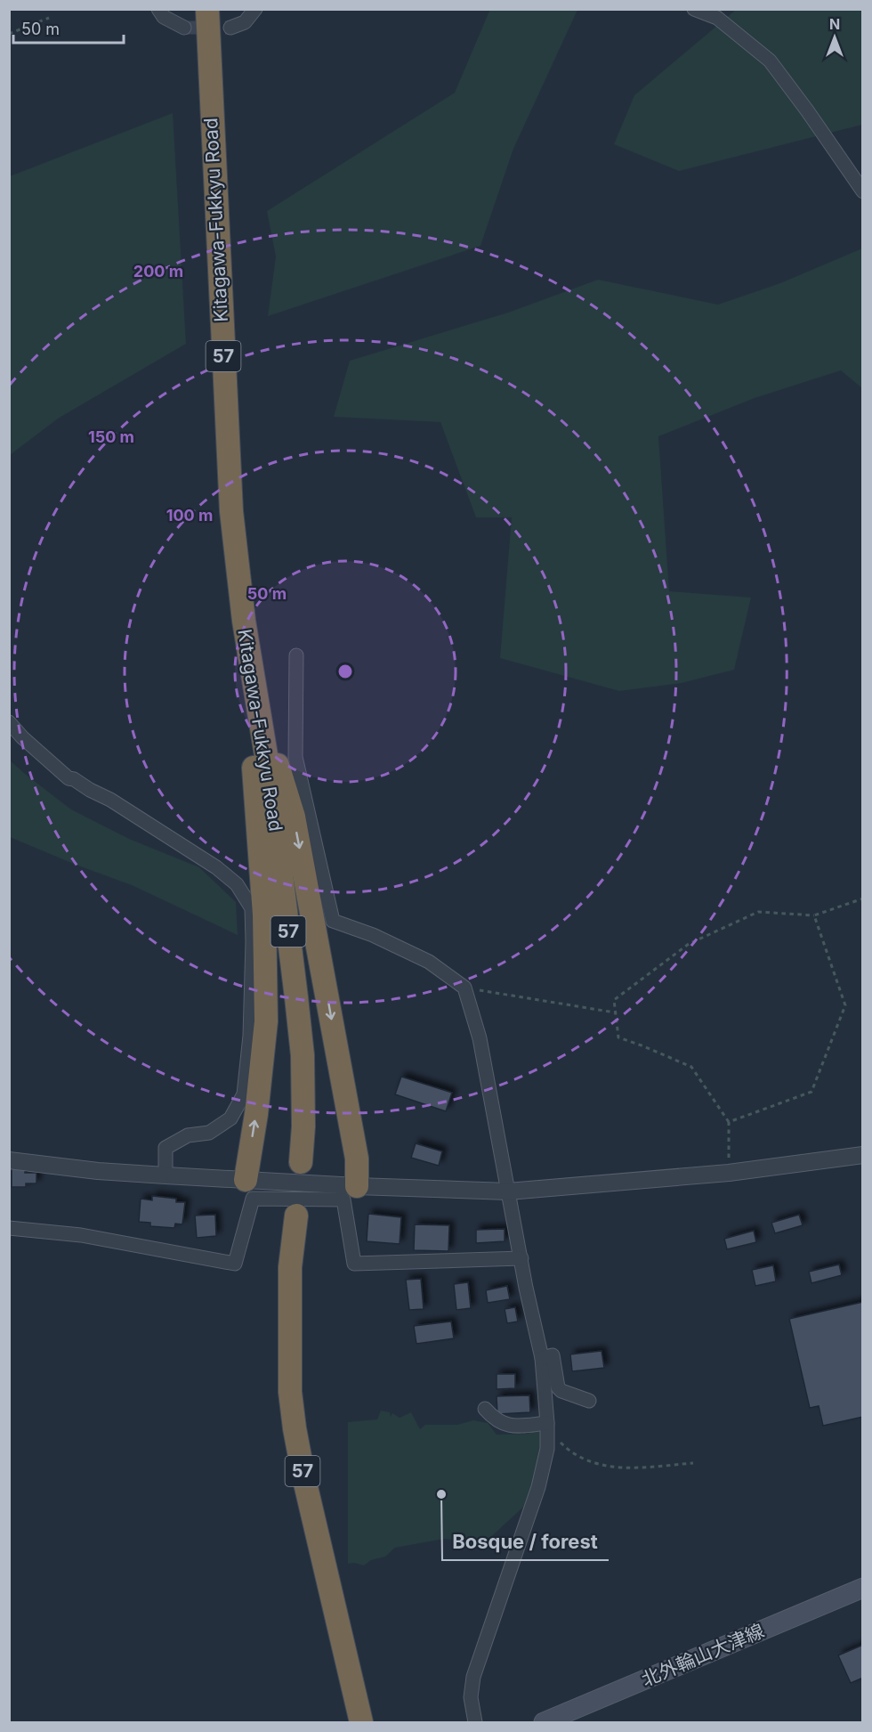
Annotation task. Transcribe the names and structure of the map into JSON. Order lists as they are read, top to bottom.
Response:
{
  "streets": {
    "highway": ["Kitagawa-Fukkyu Road", "57"],
    "main road": ["北外輪山大津線"]
  },
  "places": ["Bosque / forest"],
  "scale_bar": "50 m",
  "north": "top",
  "rings": [
    "200 m",
    "150 m",
    "100 m",
    "50 m"
  ]
}
